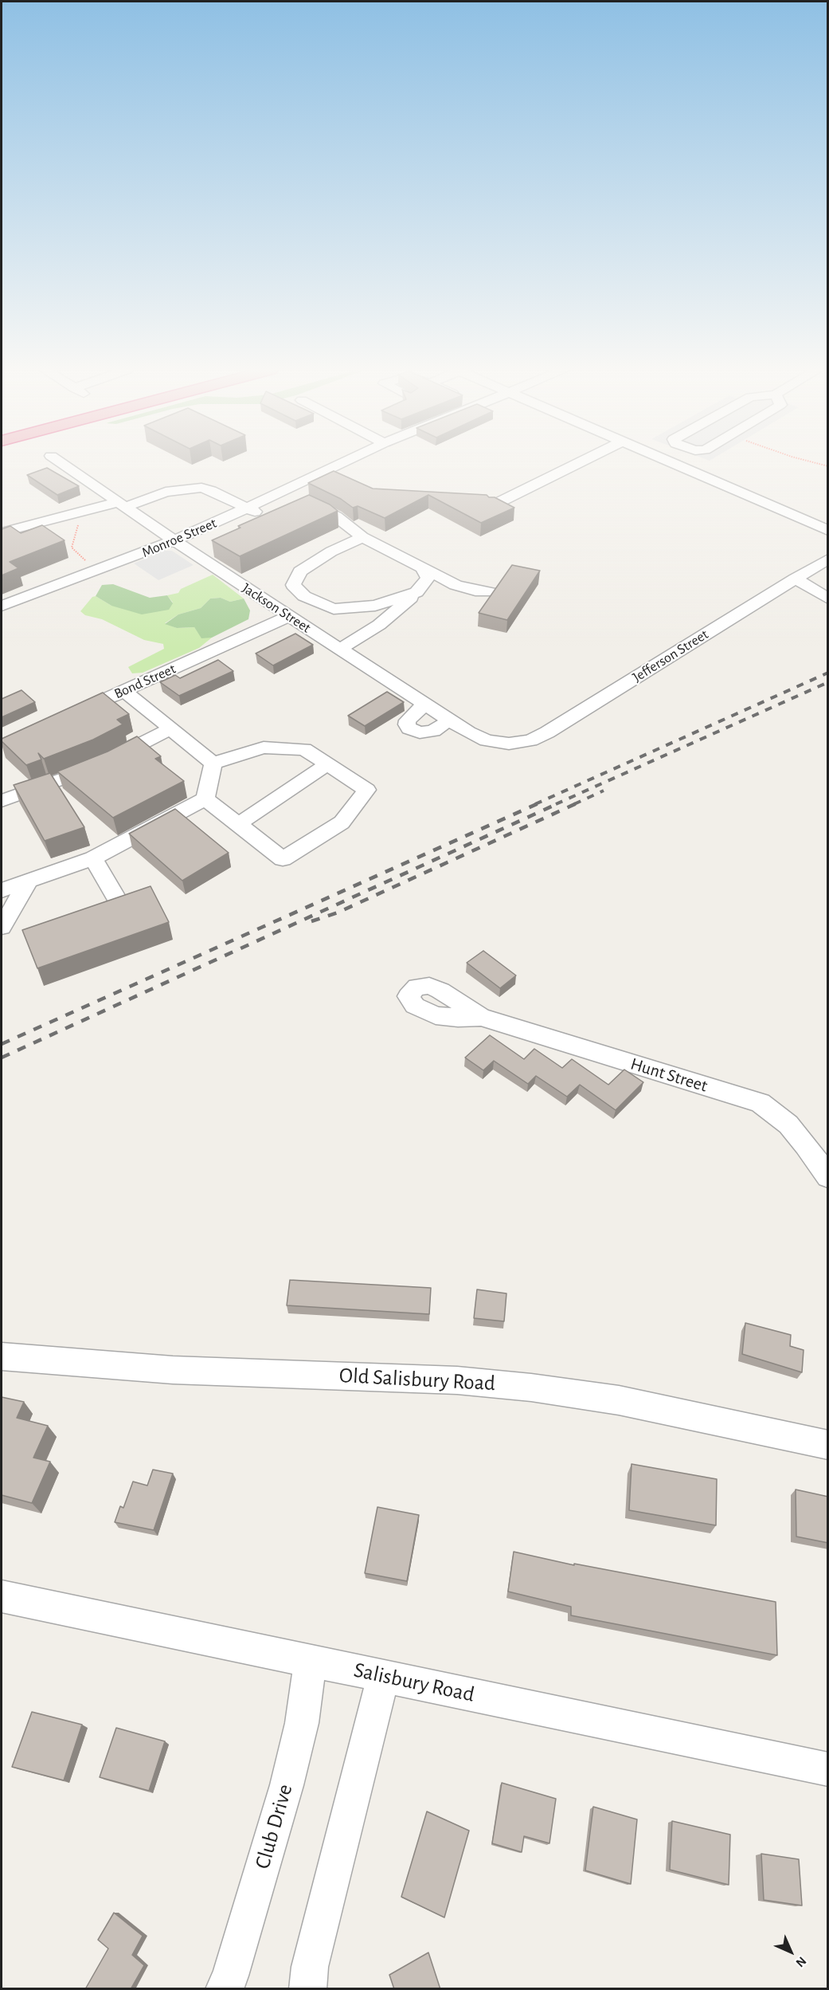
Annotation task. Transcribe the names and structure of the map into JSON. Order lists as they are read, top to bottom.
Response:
{
  "streets": {
    "street": [
      "Monroe Street",
      "Jackson Street",
      "Jefferson Street",
      "Bond Street",
      "Hunt Street",
      "Old Salisbury Road",
      "Salisbury Road",
      "Club Drive"
    ]
  },
  "crossings": [
    ["Monroe Street", "Jackson Street"],
    ["Jackson Street", "Jefferson Street"],
    ["Jackson Street", "Bond Street"],
    ["Salisbury Road", "Club Drive"]
  ],
  "north": "bottom right"
}
